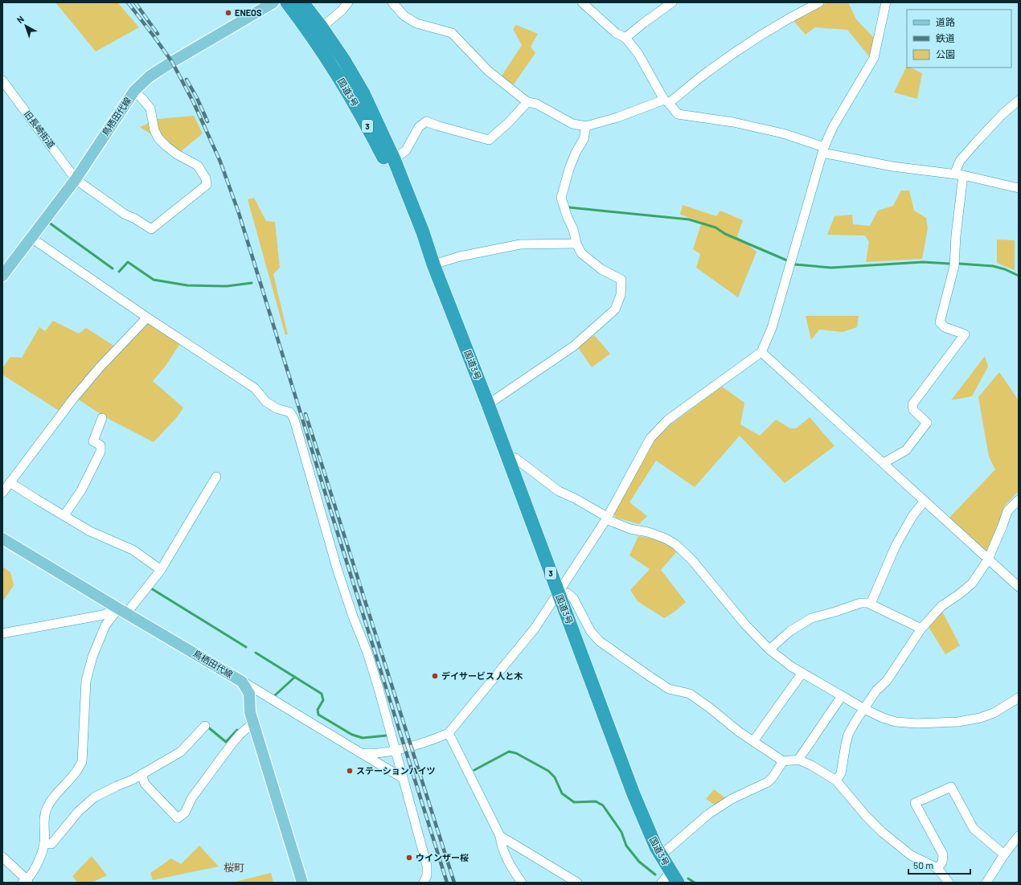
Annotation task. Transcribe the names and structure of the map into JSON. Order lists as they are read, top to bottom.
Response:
{
  "streets": {
    "highway": ["国道3号", "3"],
    "main road": ["鳥栖田代線"],
    "street": ["旧長崎街道"]
  },
  "crossings": [
    ["鳥栖田代線", "旧長崎街道"]
  ],
  "districts": ["桜町"],
  "places": [
    "ENEOS",
    "デイサービス 人と木",
    "ステーションハイツ",
    "ウインザー桜"
  ],
  "legend": ["道路", "鉄道", "公園"],
  "scale_bar": "50 m",
  "north": "top left"
}
